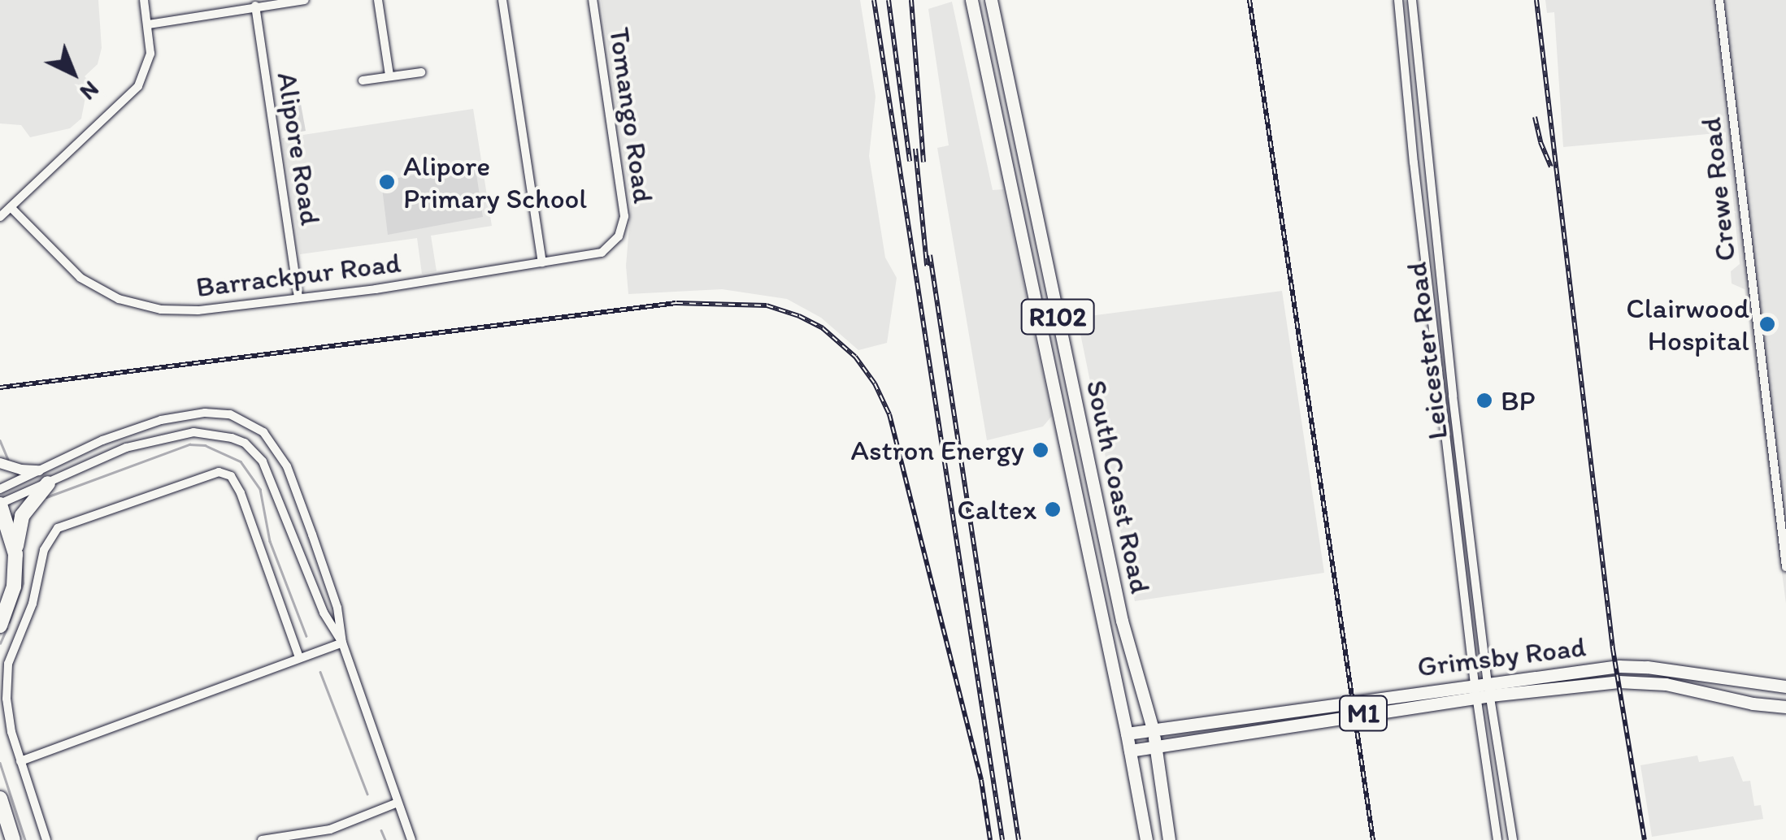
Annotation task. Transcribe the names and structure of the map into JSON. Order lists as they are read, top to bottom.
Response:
{
  "streets": {
    "main road": [
      "R102",
      "South Coast Road",
      "Grimsby Road",
      "M1"
    ],
    "street": [
      "Tomango Road",
      "Alipore Road",
      "Crewe Road",
      "Barrackpur Road",
      "Leicester Road"
    ]
  },
  "crossings": [
    ["Tomango Road", "Barrackpur Road"],
    ["Alipore Road", "Barrackpur Road"],
    ["Leicester Road", "Grimsby Road"],
    ["South Coast Road", "Grimsby Road"]
  ],
  "places": [
    "Alipore Primary School",
    "Clairwood Hospital",
    "BP",
    "Astron Energy",
    "Caltex"
  ],
  "north": "bottom right"
}
